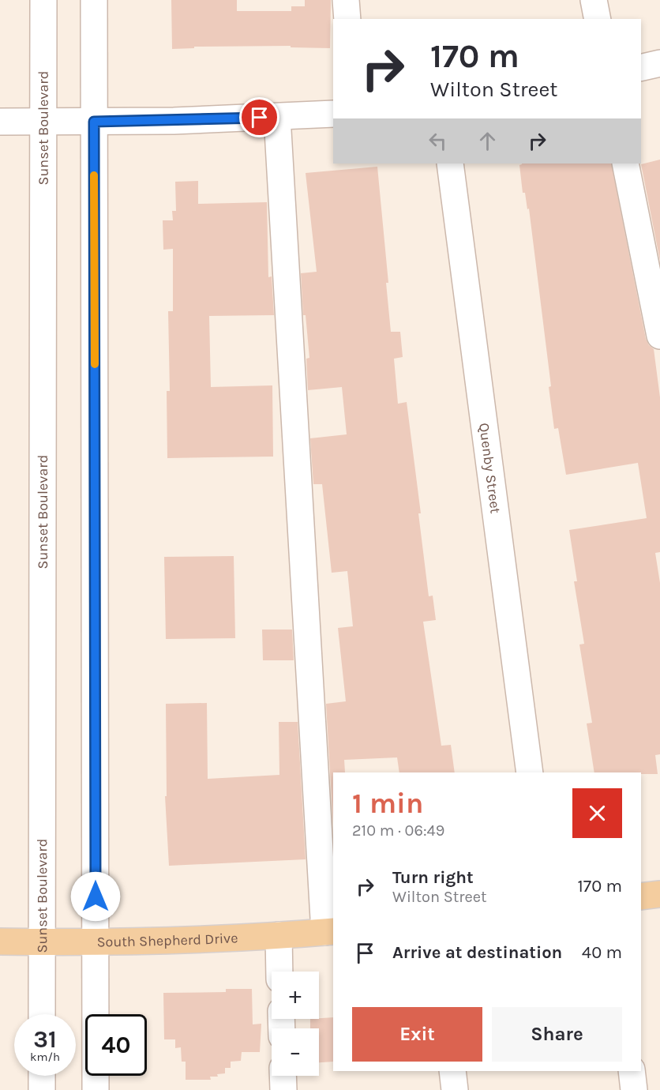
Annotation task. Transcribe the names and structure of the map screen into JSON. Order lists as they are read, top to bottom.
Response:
{
  "streets": {
    "main road": ["South Shepherd Drive"],
    "street": ["Sunset Boulevard", "Quenby Street"]
  },
  "crossings": [
    ["Sunset Boulevard", "South Shepherd Drive"]
  ],
  "page": {
    "turn": ["170 m", "Wilton Street"],
    "heading": ["1 min", "210 m · 06:49"],
    "list": [
      {
        "name": "Turn right",
        "note": "Wilton Street",
        "value": "170 m"
      },
      {
        "name": "Arrive at destination",
        "value": "40 m"
      }
    ],
    "map_buttons": ["+", "−"],
    "buttons": ["Exit", "Share"],
    "speed": "31 km/h",
    "limit": "40"
  }
}
